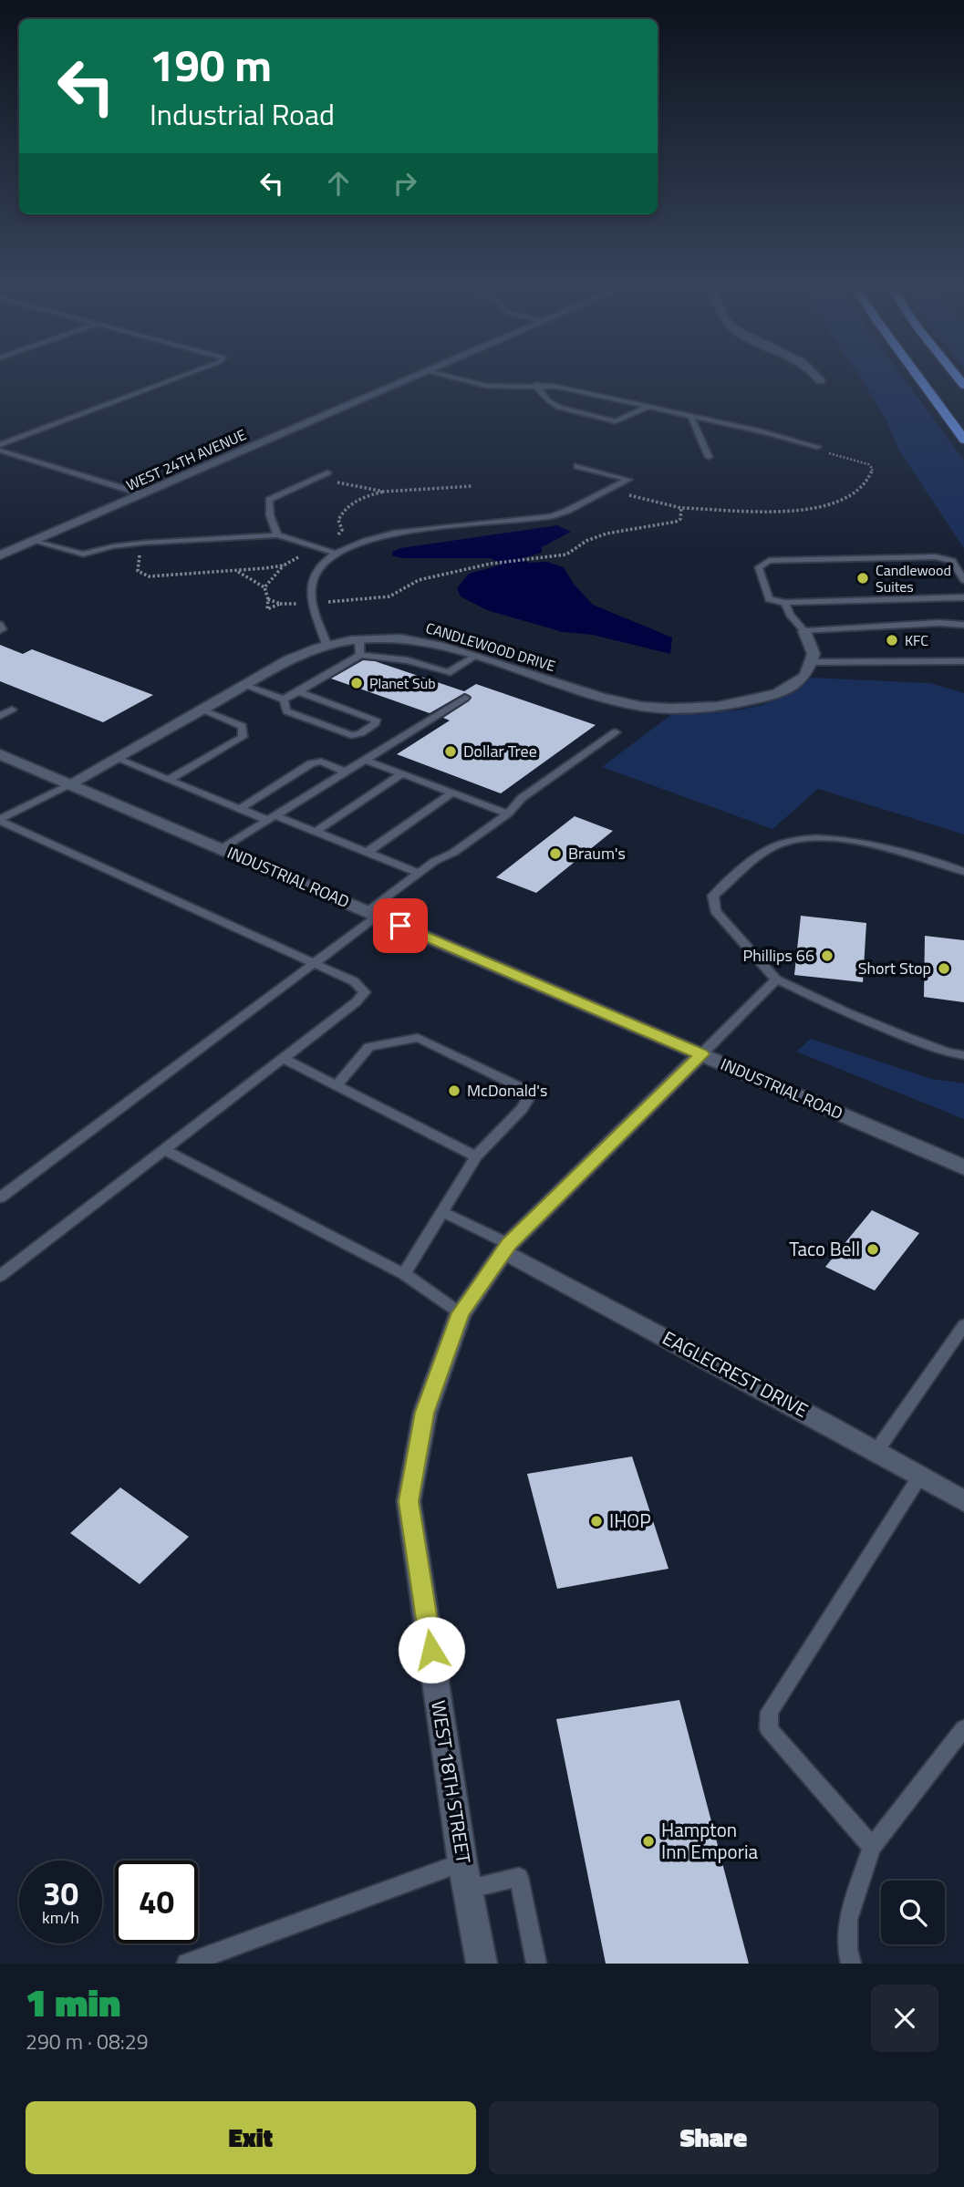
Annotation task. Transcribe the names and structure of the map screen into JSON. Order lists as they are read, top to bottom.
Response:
{
  "streets": {
    "street": [
      "WEST 24TH AVENUE",
      "CANDLEWOOD DRIVE",
      "INDUSTRIAL ROAD",
      "EAGLECREST DRIVE",
      "WEST 18TH STREET"
    ]
  },
  "crossings": [
    ["CANDLEWOOD DRIVE", "INDUSTRIAL ROAD"],
    ["INDUSTRIAL ROAD", "WEST 18TH STREET"],
    ["EAGLECREST DRIVE", "WEST 18TH STREET"]
  ],
  "places": [
    "Candlewood Suites",
    "KFC",
    "Planet Sub",
    "Dollar Tree",
    "Braum's",
    "Phillips 66",
    "Short Stop",
    "McDonald's",
    "Taco Bell",
    "IHOP",
    "Hampton Inn Emporia"
  ],
  "page": {
    "turn": ["190 m", "Industrial Road"],
    "speed": "30 km/h",
    "limit": "40",
    "heading": ["1 min", "290 m · 08:29"],
    "buttons": ["Exit", "Share"]
  }
}
